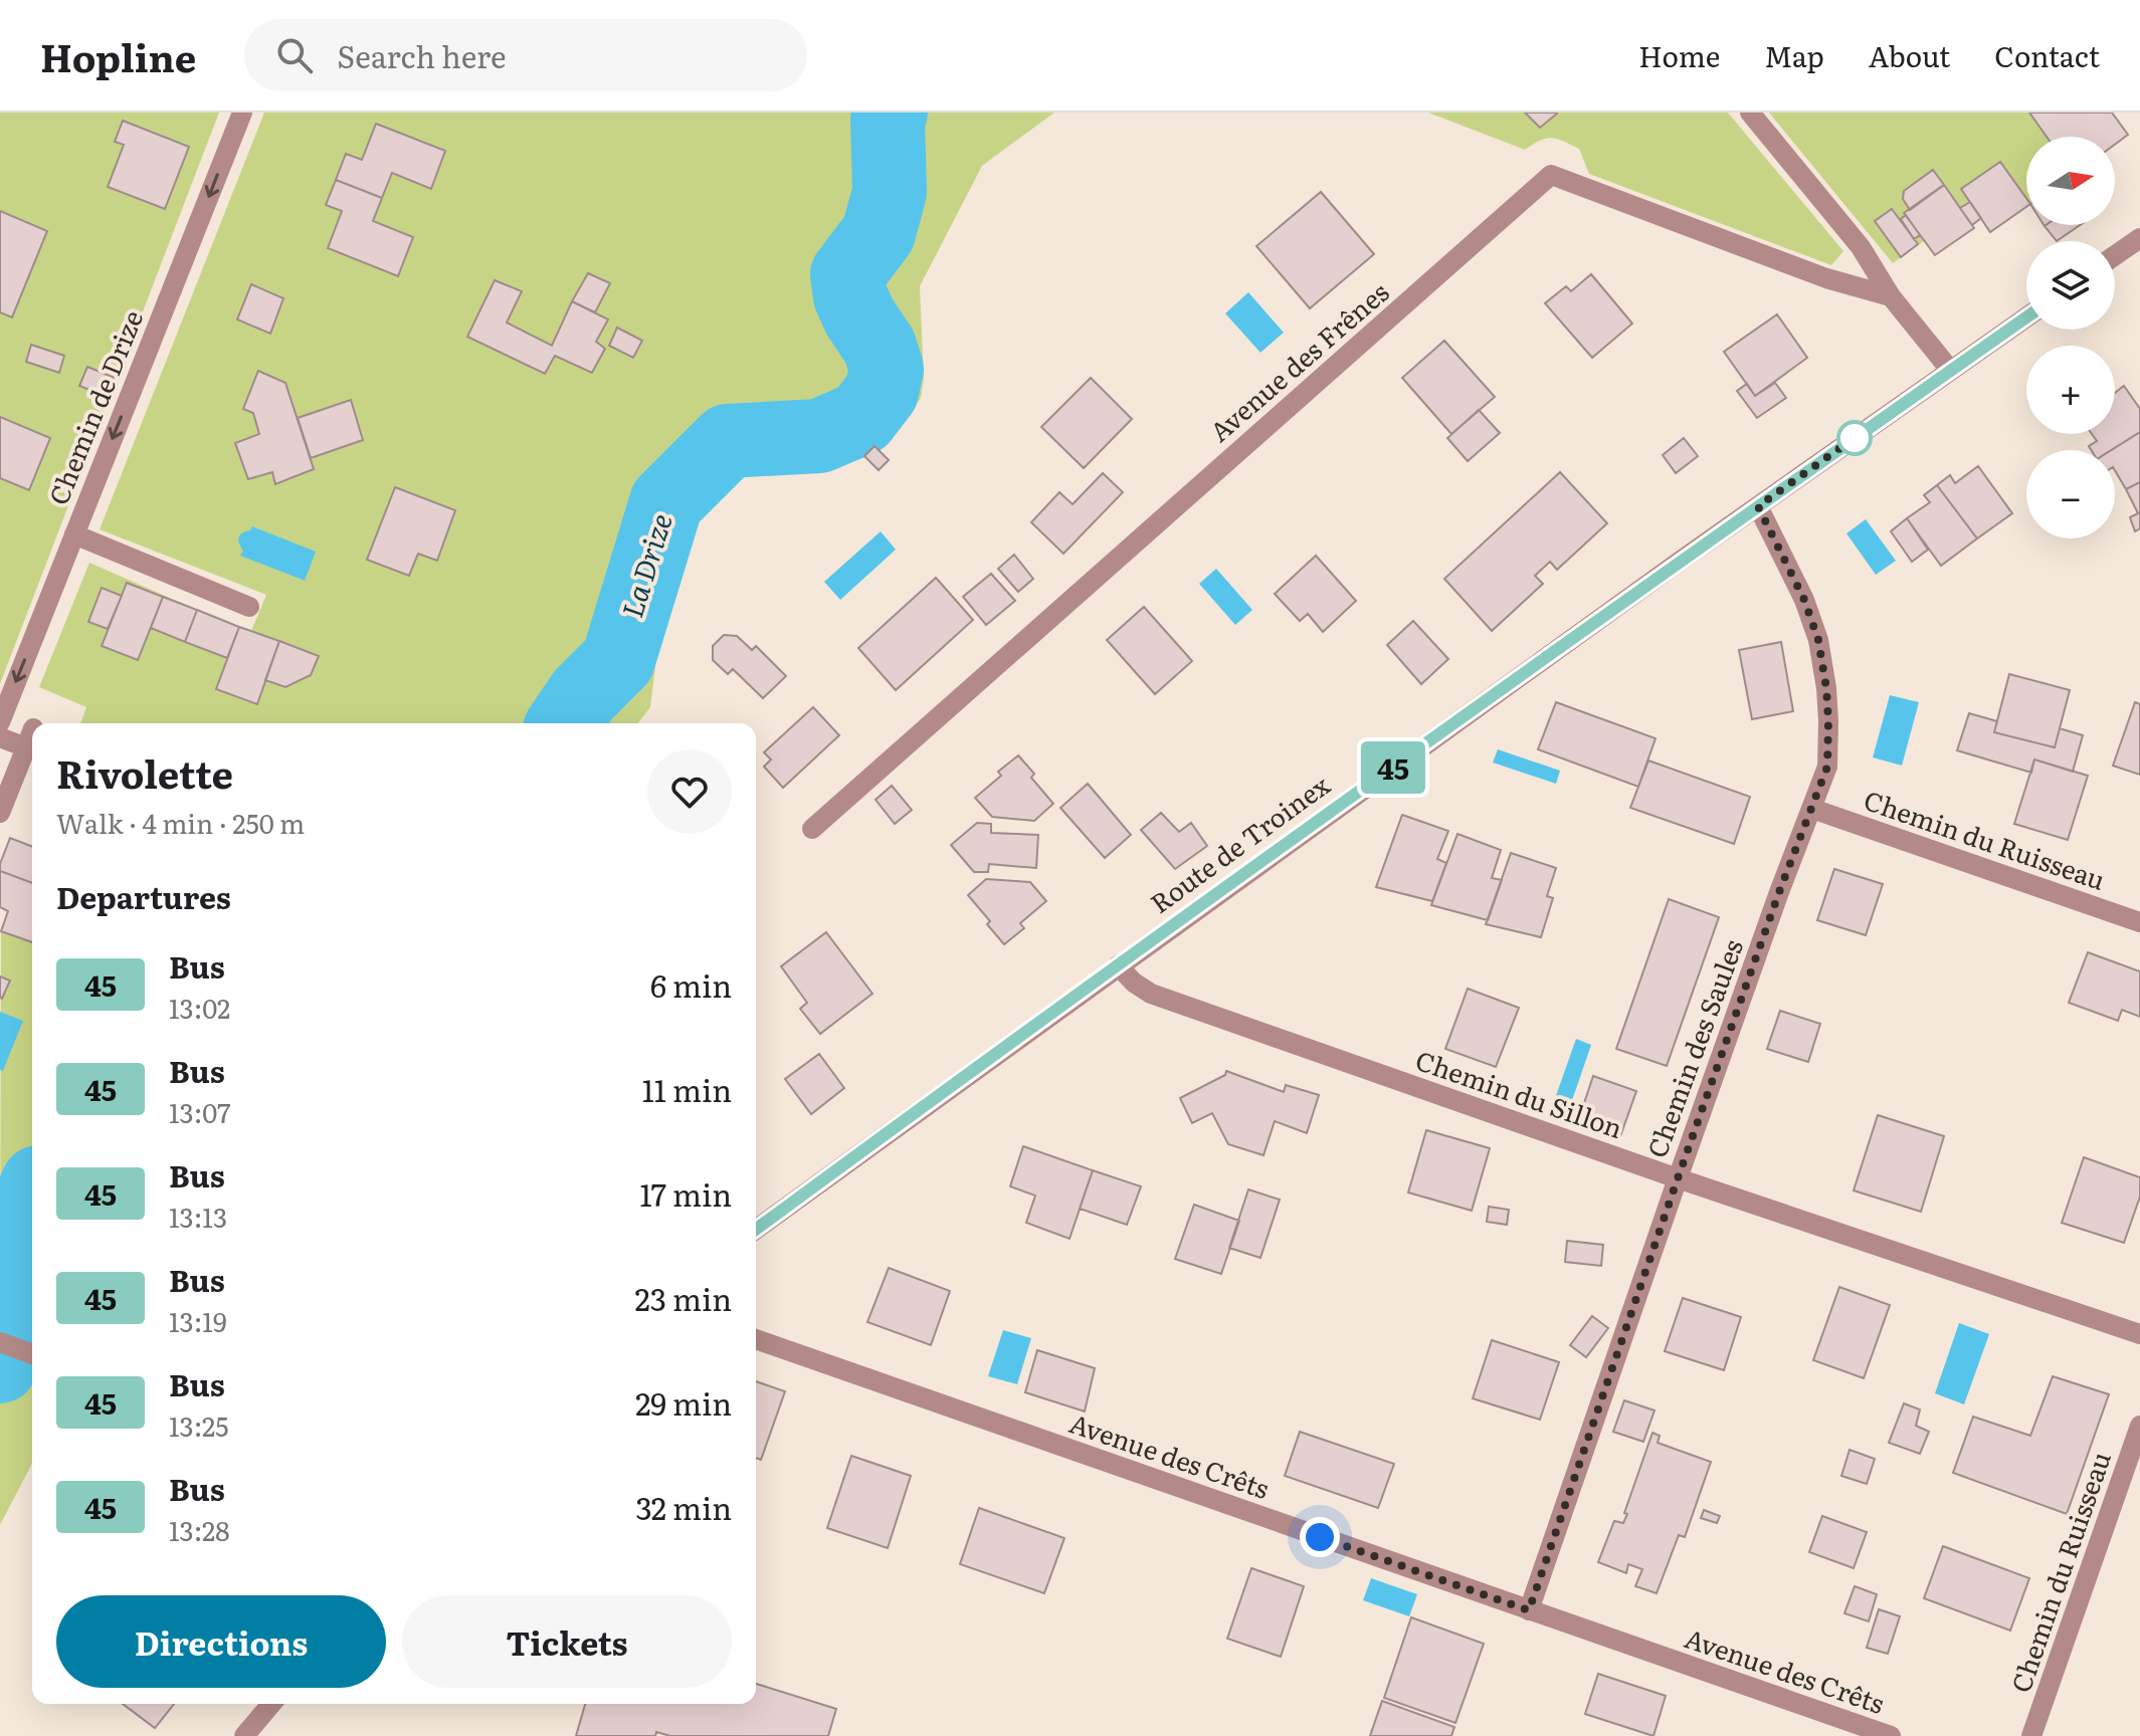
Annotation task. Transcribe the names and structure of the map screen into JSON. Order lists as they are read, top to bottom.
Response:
{
  "streets": {
    "street": [
      "Avenue des Frênes",
      "Chemin de Drize",
      "Chemin du Ruisseau",
      "Route de Troinex",
      "Chemin des Saules",
      "Chemin du Sillon",
      "Avenue des Crêts"
    ]
  },
  "crossings": [
    ["Chemin du Ruisseau", "Chemin des Saules"],
    ["Route de Troinex", "Chemin des Saules"],
    ["Route de Troinex", "Chemin du Sillon"],
    ["Chemin des Saules", "Chemin du Sillon"],
    ["Chemin des Saules", "Avenue des Crêts"]
  ],
  "one_way": ["Chemin de Drize"],
  "water": ["La Drize"],
  "lines": ["bus line 45"],
  "north": "right",
  "page": {
    "header": "Hopline",
    "search": "Search here",
    "nav": [
      "Home",
      "Map",
      "About",
      "Contact"
    ],
    "on_map": "45",
    "map_buttons": ["+", "−"],
    "heading": [
      ["Rivolette", "Walk · 4 min · 250 m"],
      "Departures"
    ],
    "list": [
      {
        "mark": "45",
        "name": "Bus",
        "note": "13:02",
        "value": "6 min"
      },
      {
        "mark": "45",
        "name": "Bus",
        "note": "13:07",
        "value": "11 min"
      },
      {
        "mark": "45",
        "name": "Bus",
        "note": "13:13",
        "value": "17 min"
      },
      {
        "mark": "45",
        "name": "Bus",
        "note": "13:19",
        "value": "23 min"
      },
      {
        "mark": "45",
        "name": "Bus",
        "note": "13:25",
        "value": "29 min"
      },
      {
        "mark": "45",
        "name": "Bus",
        "note": "13:28",
        "value": "32 min"
      }
    ],
    "buttons": ["Directions", "Tickets"]
  }
}
